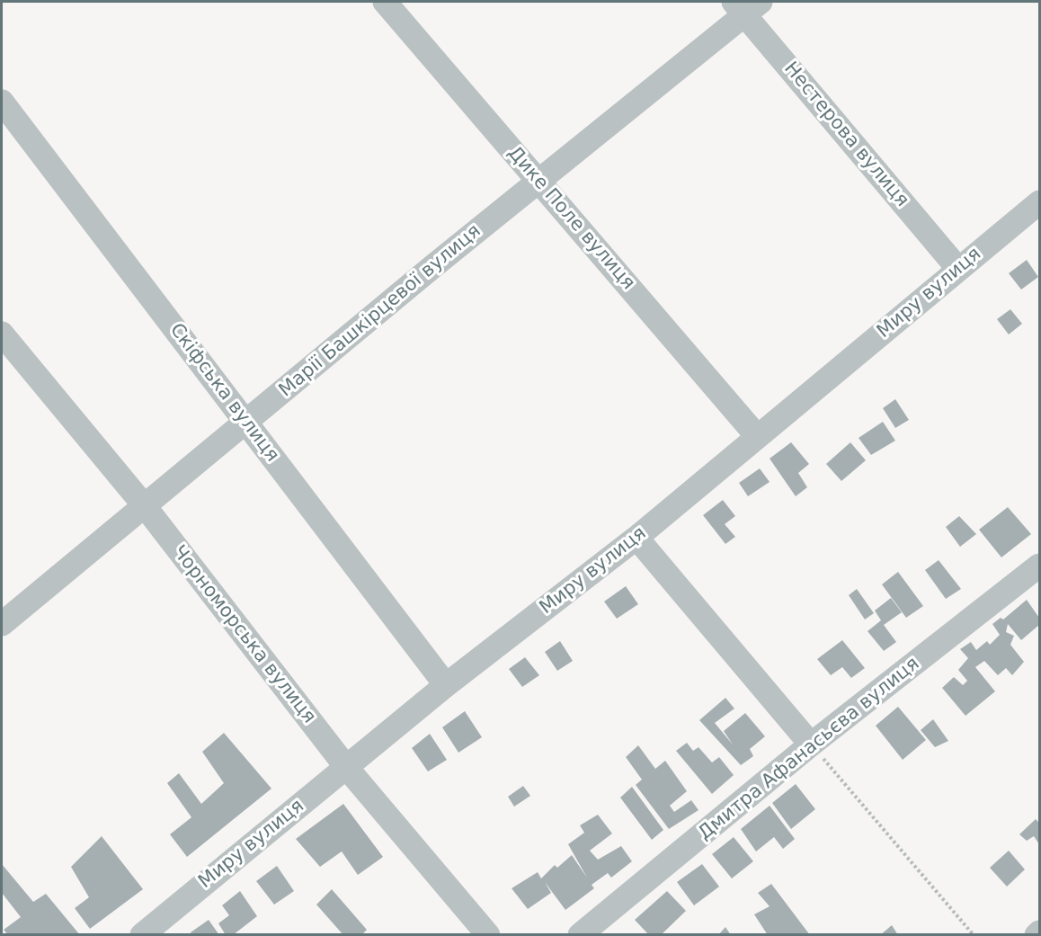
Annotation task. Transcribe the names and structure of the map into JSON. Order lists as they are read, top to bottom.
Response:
{
  "streets": {
    "street": [
      "Нестерова вулиця",
      "Дике Поле вулиця",
      "Миру вулиця",
      "Марії Башкірцевої вулиця",
      "Скіфська вулиця",
      "Чорноморська вулиця",
      "Дмитра Афанасьєва вулиця"
    ]
  },
  "crossings": [
    ["Нестерова вулиця", "Миру вулиця"],
    ["Нестерова вулиця", "Марії Башкірцевої вулиця"],
    ["Дике Поле вулиця", "Миру вулиця"],
    ["Дике Поле вулиця", "Марії Башкірцевої вулиця"],
    ["Миру вулиця", "Скіфська вулиця"],
    ["Миру вулиця", "Чорноморська вулиця"],
    ["Марії Башкірцевої вулиця", "Скіфська вулиця"],
    ["Марії Башкірцевої вулиця", "Чорноморська вулиця"]
  ]
}
